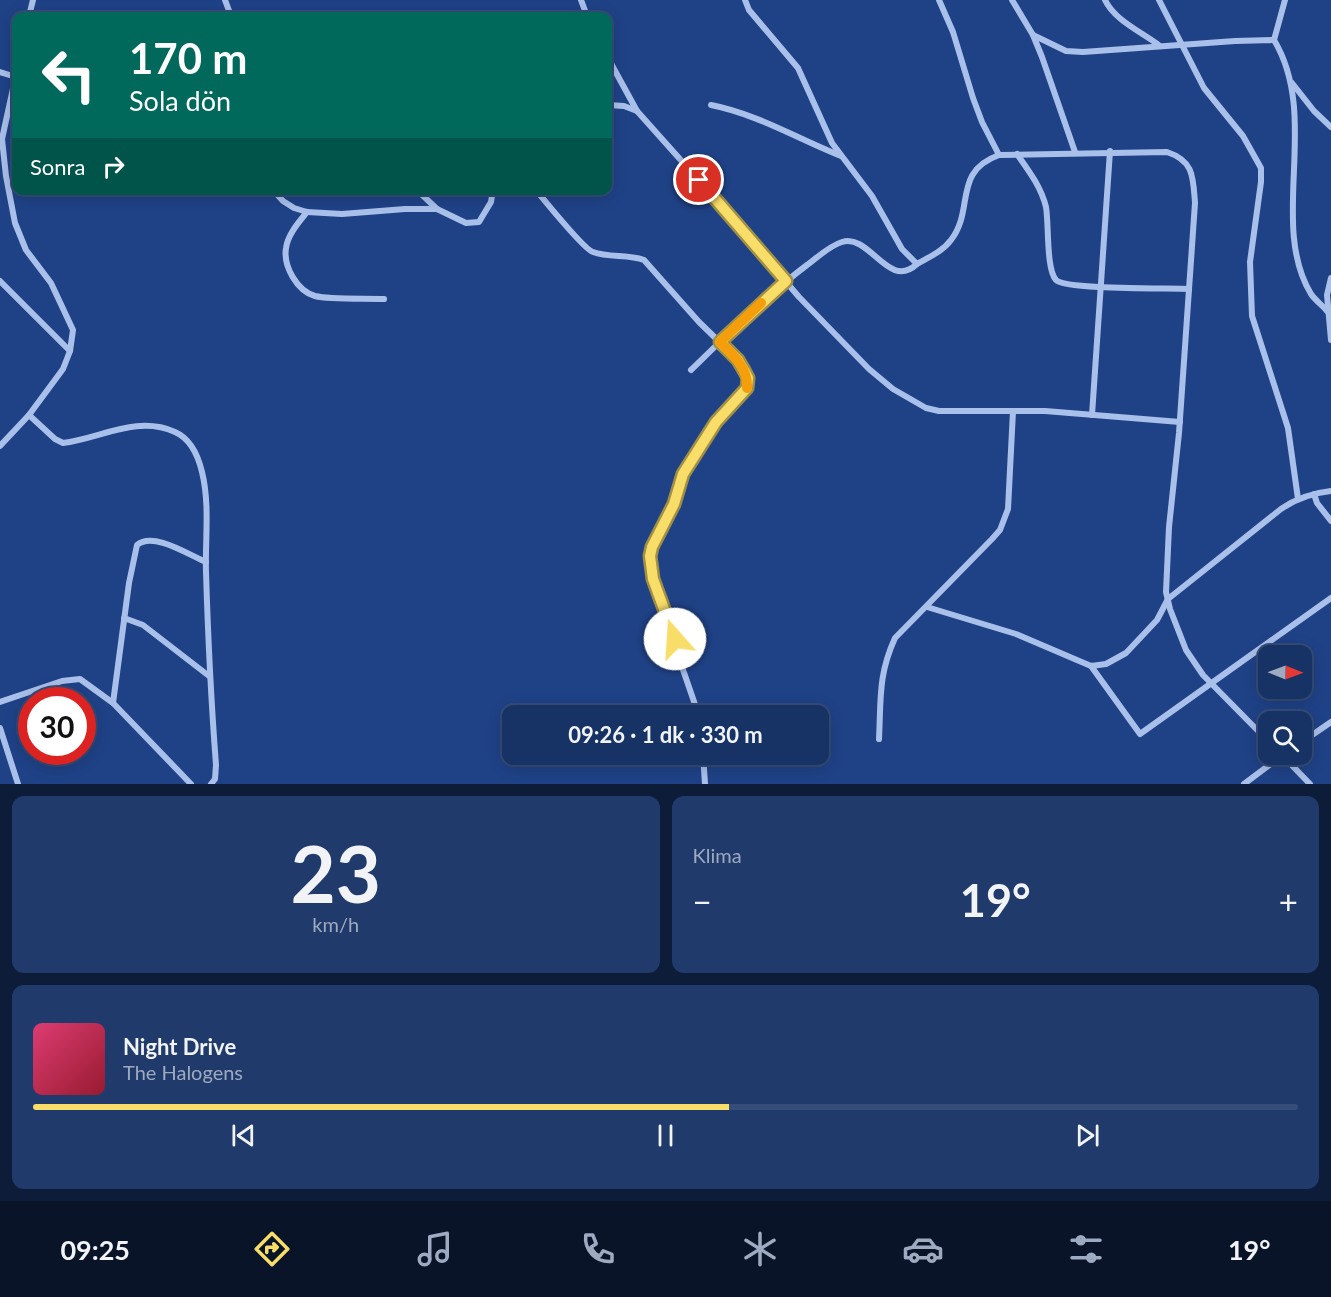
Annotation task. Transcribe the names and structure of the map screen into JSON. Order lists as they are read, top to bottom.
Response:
{
  "north": "right",
  "page": {
    "turn": ["170 m", "Sola dön"],
    "then": "Sonra",
    "limit": "30",
    "trip": "09:26 · 1 dk · 330 m",
    "tile": [
      ["23", "km/h"],
      "Klima"
    ],
    "heat": ["−", "19°", "+"],
    "song": ["Night Drive", "The Halogens"],
    "tabs": ["09:25", "19°"]
  }
}
